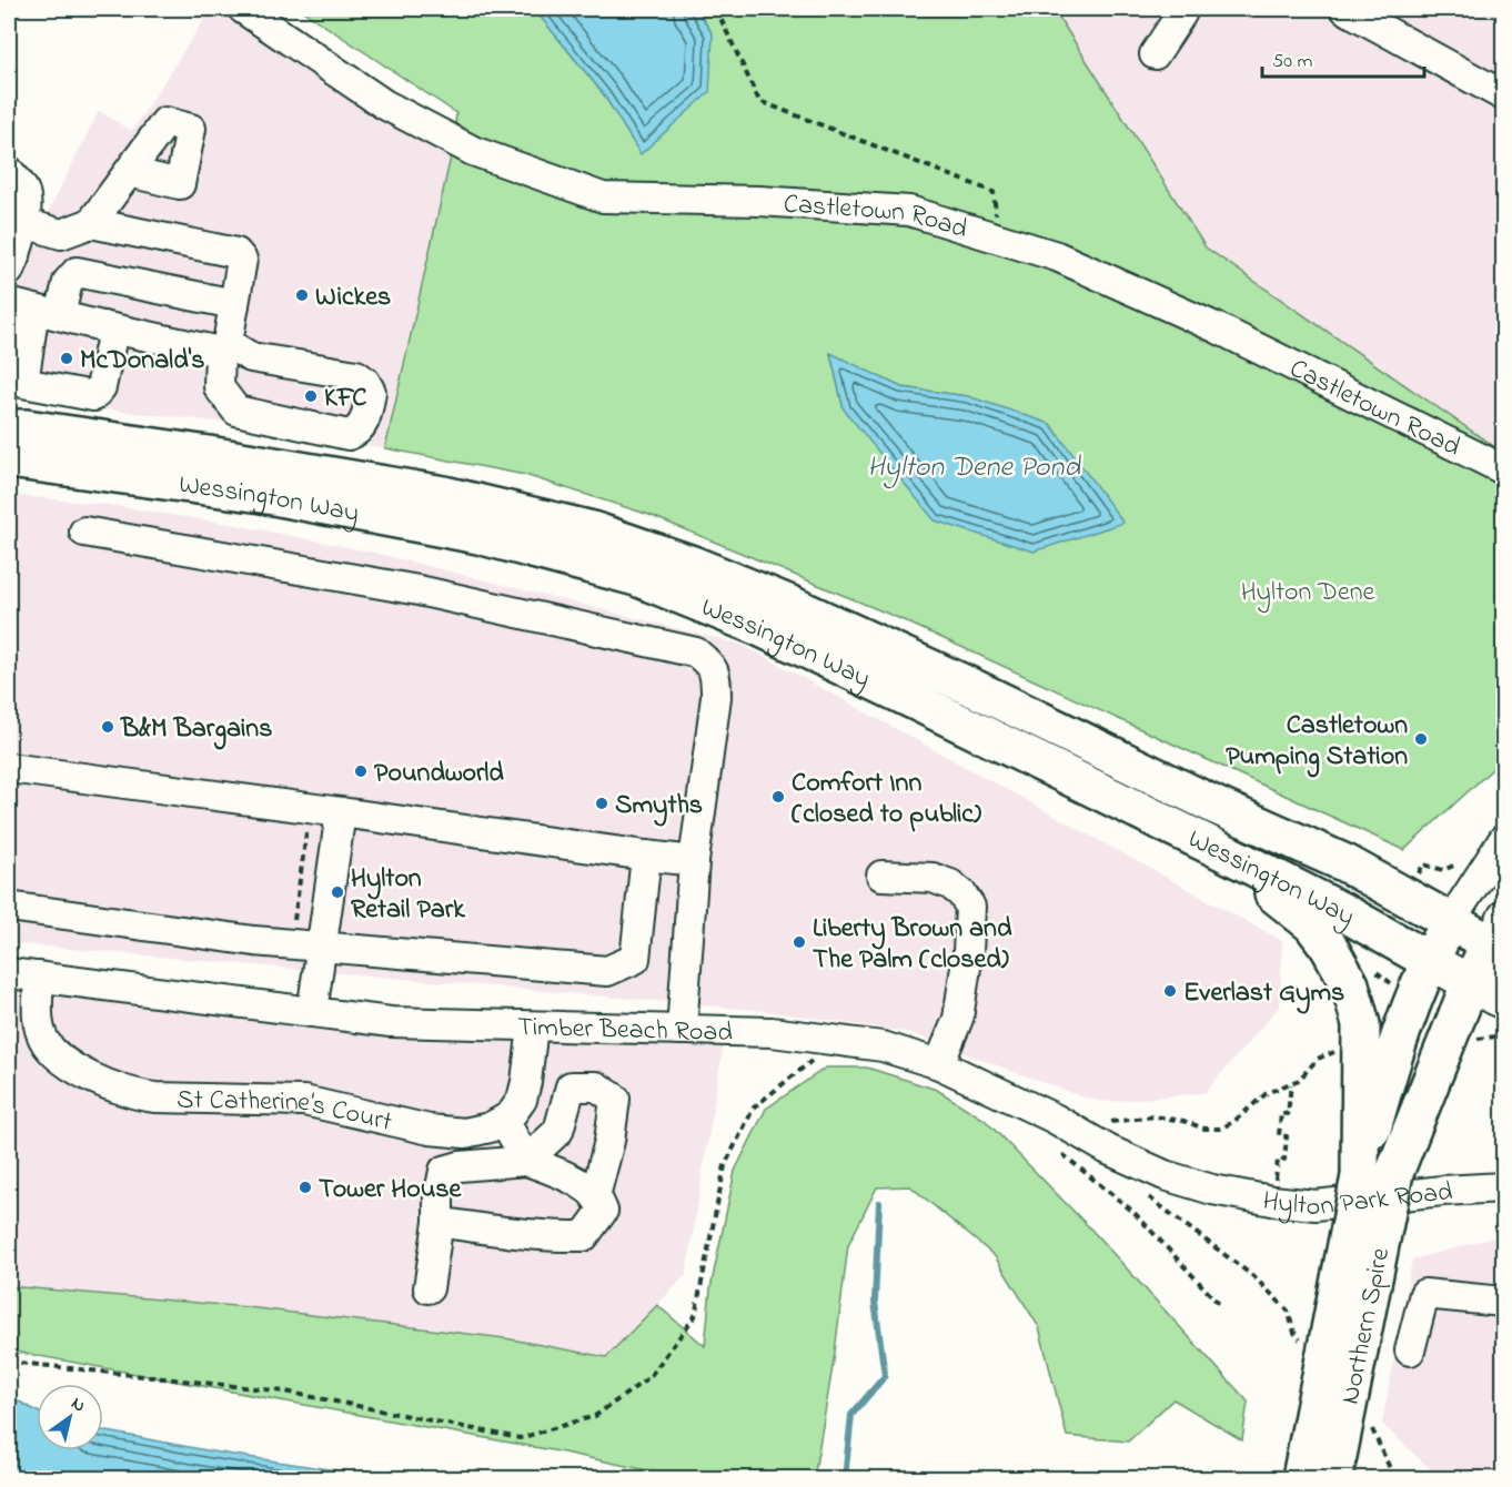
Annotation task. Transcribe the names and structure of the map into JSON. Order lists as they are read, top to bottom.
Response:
{
  "streets": {
    "highway": ["Wessington Way", "Northern Spire"],
    "street": [
      "Castletown Road",
      "Timber Beach Road",
      "St Catherine's Court",
      "Hylton Park Road"
    ]
  },
  "crossings": [
    ["Timber Beach Road", "St Catherine's Court"],
    ["Timber Beach Road", "Hylton Park Road"]
  ],
  "water": ["Hylton Dene Pond"],
  "parks": ["Hylton Dene"],
  "places": [
    "Wickes",
    "McDonald's",
    "KFC",
    "B&M Bargains",
    "Castletown Pumping Station",
    "Poundworld",
    "Comfort Inn (closed to public)",
    "Smyths",
    "Hylton Retail Park",
    "Liberty Brown and The Palm (closed)",
    "Everlast Gyms",
    "Tower House"
  ],
  "scale_bar": "50 m",
  "north": "top right"
}
